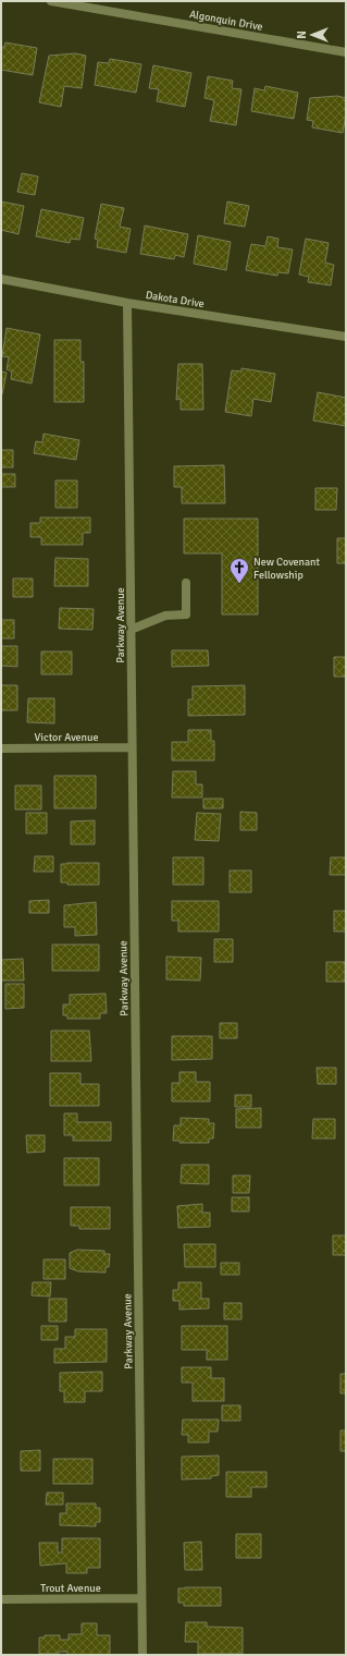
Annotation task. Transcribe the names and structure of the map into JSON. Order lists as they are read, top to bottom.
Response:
{
  "streets": {
    "street": [
      "Algonquin Drive",
      "Dakota Drive",
      "Parkway Avenue",
      "Victor Avenue",
      "Trout Avenue"
    ]
  },
  "crossings": [
    ["Dakota Drive", "Parkway Avenue"],
    ["Parkway Avenue", "Victor Avenue"],
    ["Parkway Avenue", "Trout Avenue"]
  ],
  "places": {
    "church": ["New Covenant Fellowship"]
  },
  "north": "left"
}
